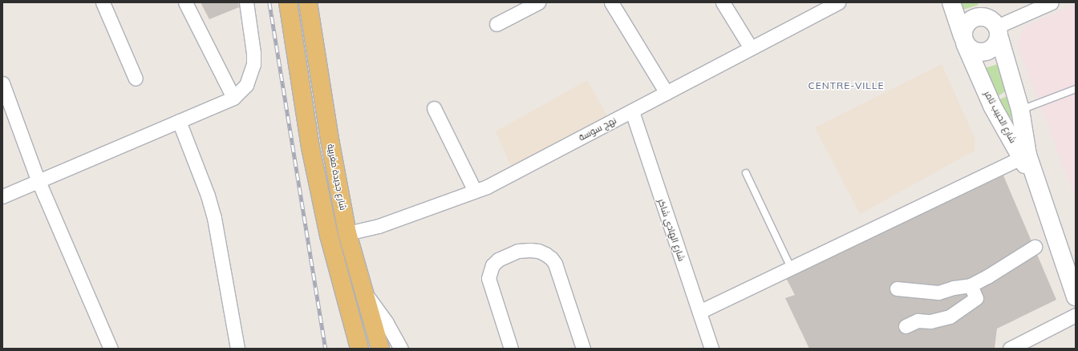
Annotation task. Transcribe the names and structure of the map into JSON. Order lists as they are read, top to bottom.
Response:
{
  "streets": {
    "main road": ["شارع الحبيب ثامر", "شارع جديدة مغربية"],
    "street": ["نهج سوسة", "شارع الهادي شاكر"]
  },
  "crossings": [
    ["نهج سوسة", "شارع جديدة مغربية"],
    ["نهج سوسة", "شارع الهادي شاكر"]
  ],
  "districts": ["CENTRE-VILLE"]
}
